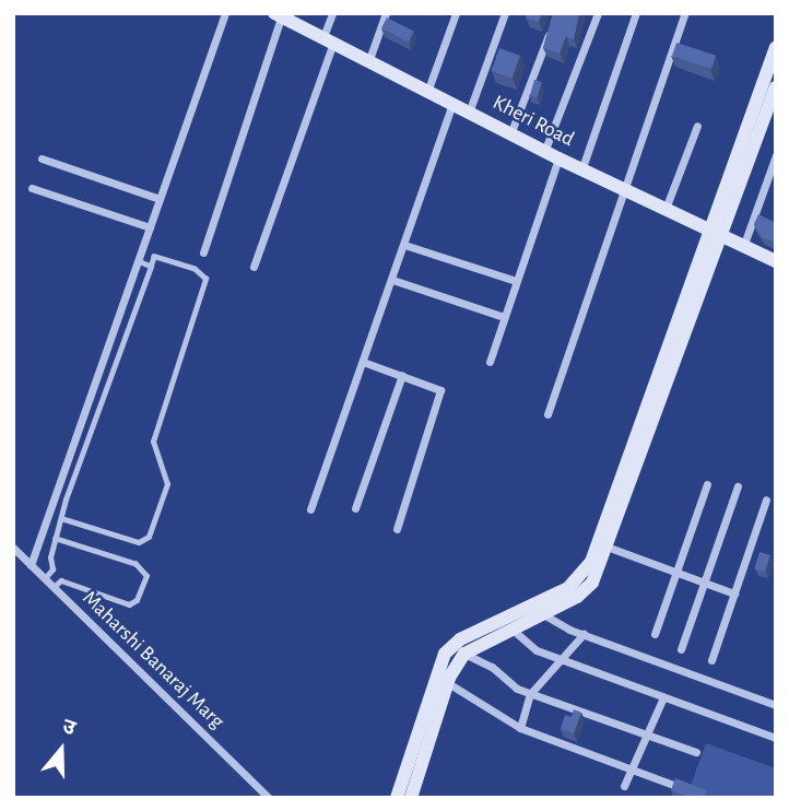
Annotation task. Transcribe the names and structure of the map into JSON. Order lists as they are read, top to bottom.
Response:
{
  "streets": {
    "street": ["Kheri Road", "Maharshi Banaraj Marg"]
  },
  "north": "top"
}
